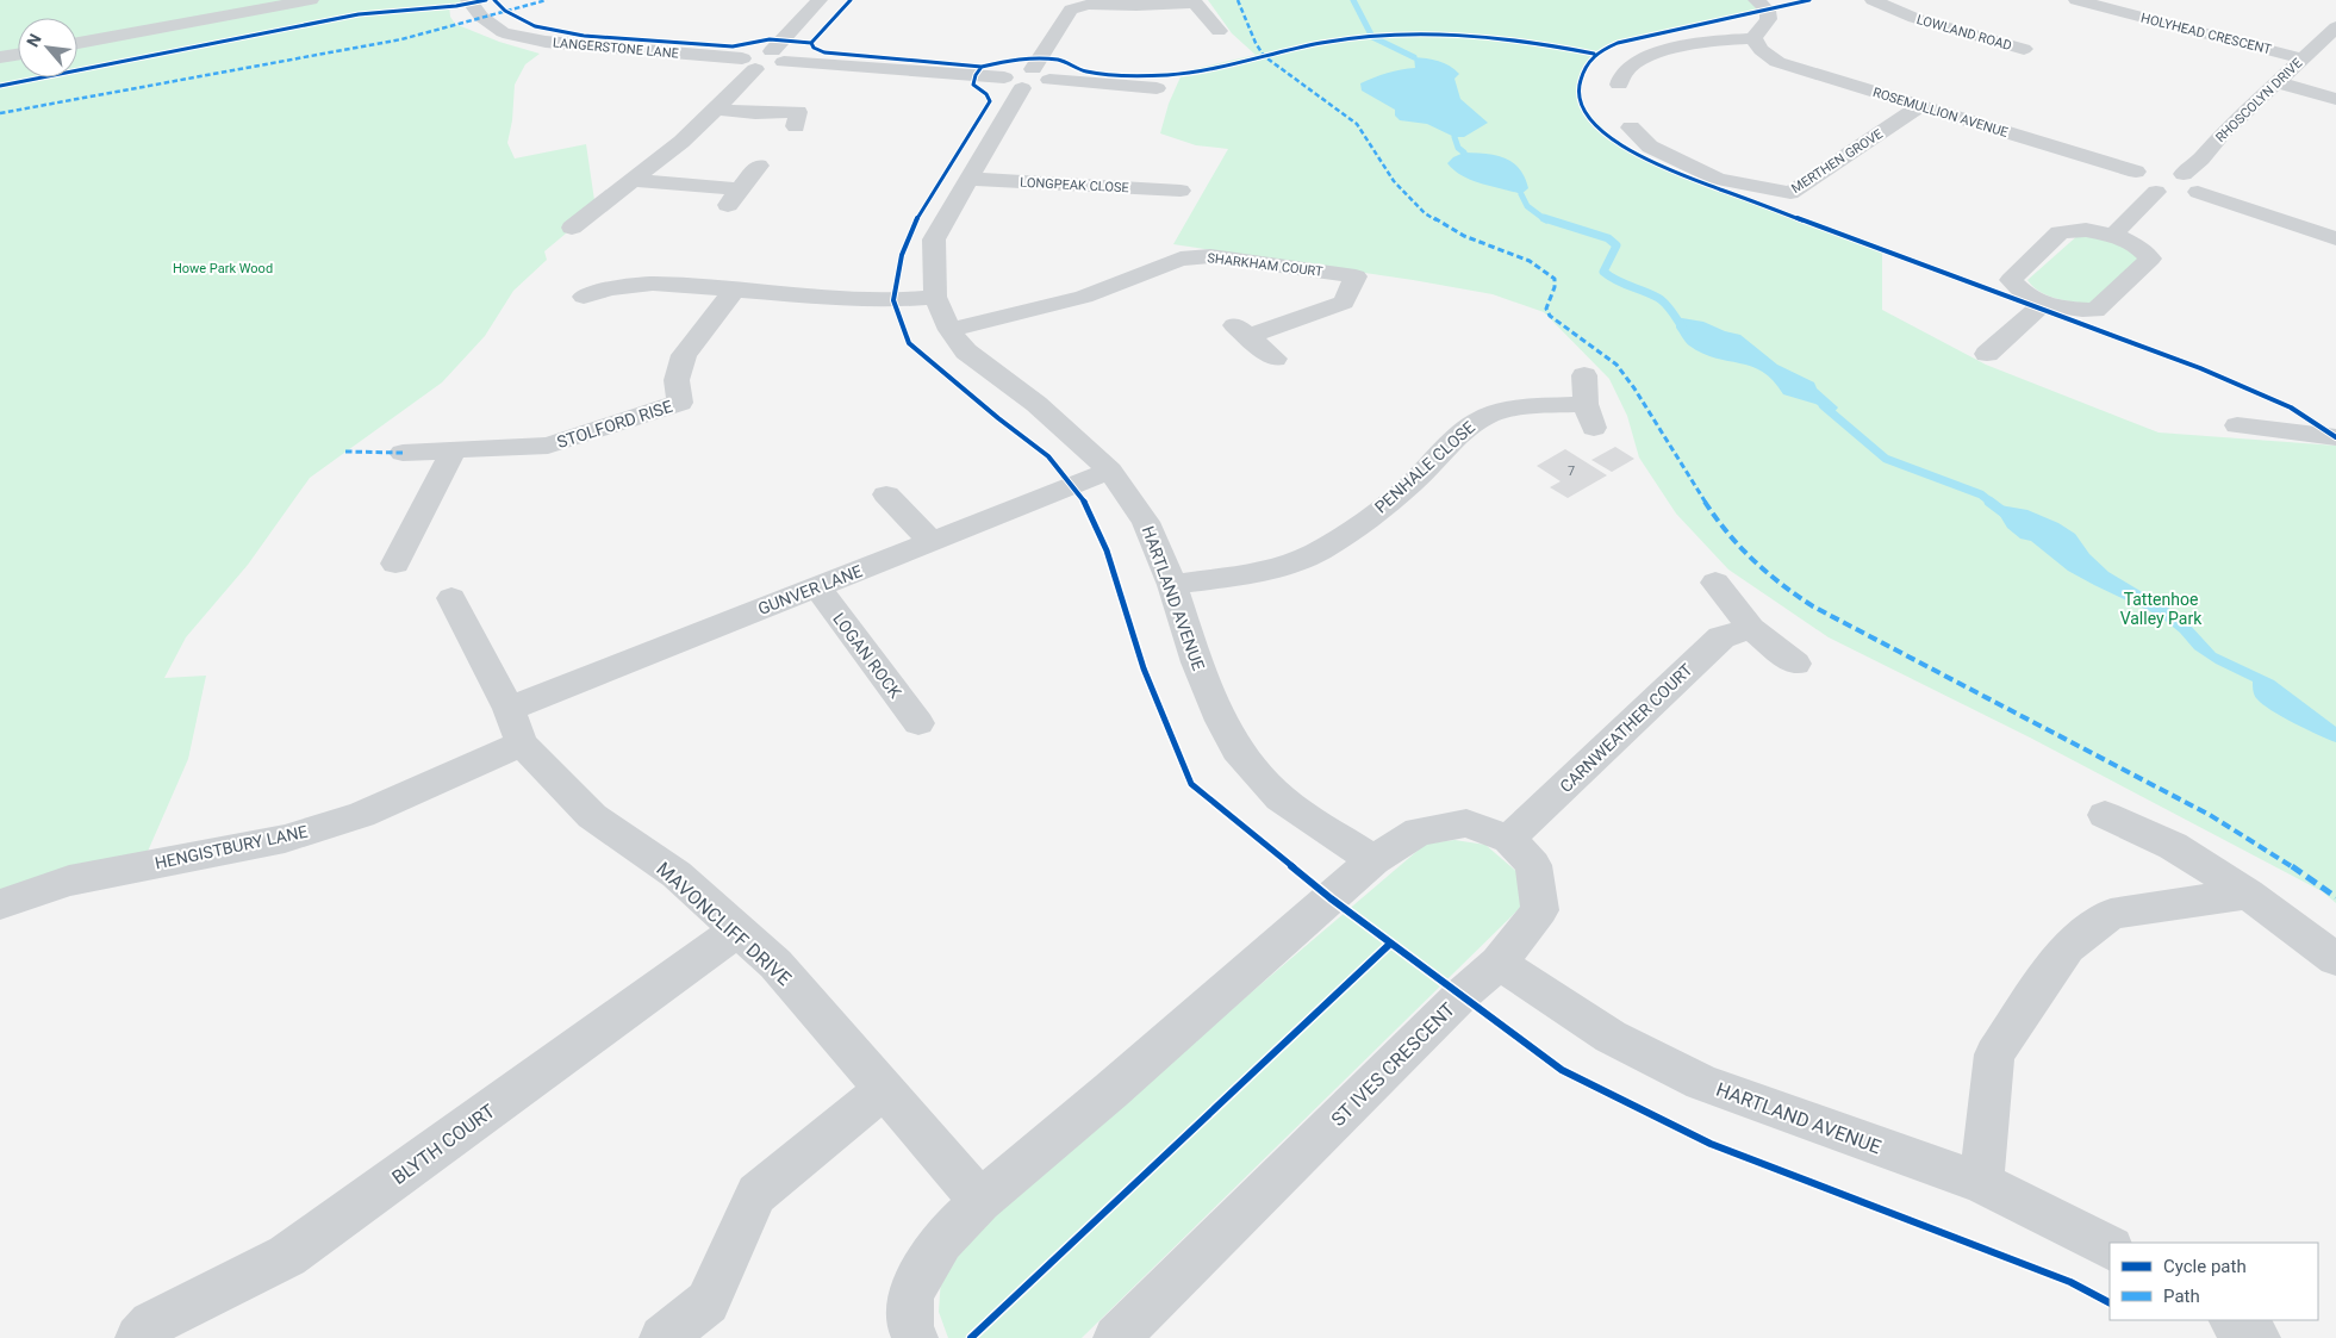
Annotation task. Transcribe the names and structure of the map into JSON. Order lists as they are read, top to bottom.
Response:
{
  "streets": {
    "street": [
      "LOWLAND ROAD",
      "HOLYHEAD CRESCENT",
      "LANGERSTONE LANE",
      "RHOSCOLYN DRIVE",
      "ROSEMULLION AVENUE",
      "MERTHEN GROVE",
      "LONGPEAK CLOSE",
      "SHARKHAM COURT",
      "STOLFORD RISE",
      "PENHALE CLOSE",
      "GUNVER LANE",
      "HARTLAND AVENUE",
      "LOGAN ROCK",
      "CARNWEATHER COURT",
      "HENGISTBURY LANE",
      "MAVONCLIFF DRIVE",
      "ST IVES CRESCENT",
      "BLYTH COURT"
    ]
  },
  "crossings": [
    ["HOLYHEAD CRESCENT", "RHOSCOLYN DRIVE"],
    ["RHOSCOLYN DRIVE", "ROSEMULLION AVENUE"],
    ["ROSEMULLION AVENUE", "MERTHEN GROVE"],
    ["LONGPEAK CLOSE", "HARTLAND AVENUE"],
    ["SHARKHAM COURT", "HARTLAND AVENUE"],
    ["PENHALE CLOSE", "HARTLAND AVENUE"],
    ["GUNVER LANE", "HARTLAND AVENUE"],
    ["GUNVER LANE", "LOGAN ROCK"],
    ["GUNVER LANE", "MAVONCLIFF DRIVE"],
    ["HARTLAND AVENUE", "ST IVES CRESCENT"],
    ["CARNWEATHER COURT", "ST IVES CRESCENT"],
    ["HENGISTBURY LANE", "MAVONCLIFF DRIVE"],
    ["MAVONCLIFF DRIVE", "ST IVES CRESCENT"],
    ["MAVONCLIFF DRIVE", "BLYTH COURT"]
  ],
  "parks": ["Howe Park Wood", "Tattenhoe Valley Park"],
  "house_numbers": ["7"],
  "legend": ["Cycle path", "Path"],
  "north": "top left"
}
